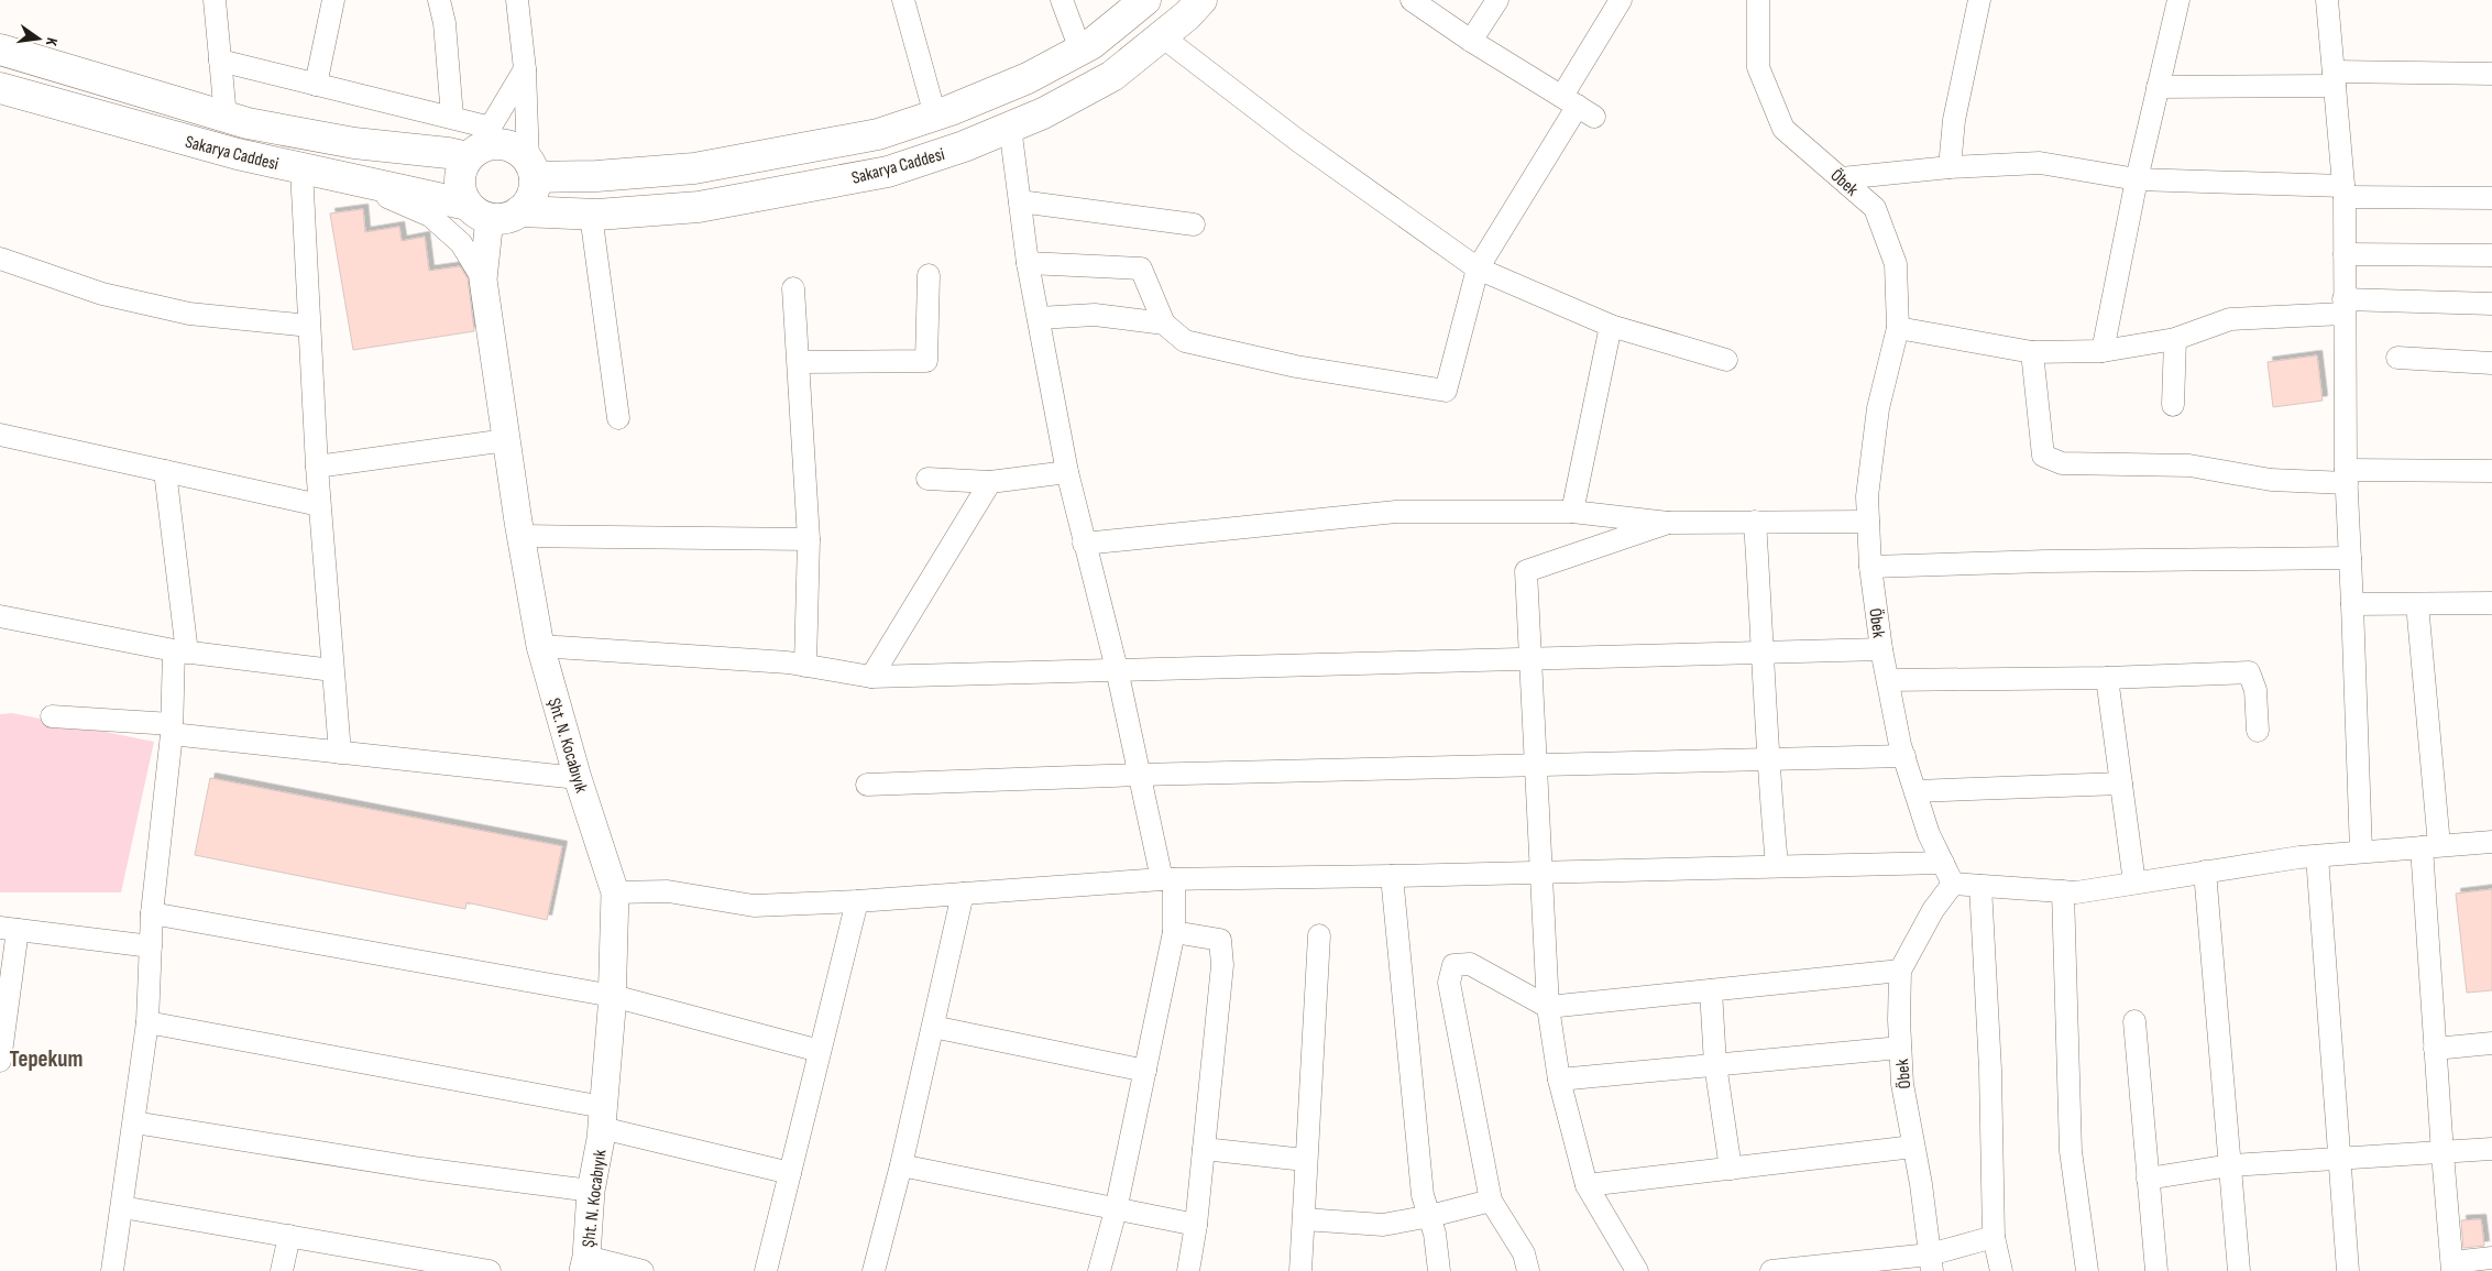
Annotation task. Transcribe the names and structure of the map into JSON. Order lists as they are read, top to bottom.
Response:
{
  "streets": {
    "main road": ["Sakarya Caddesi"],
    "street": ["Öbek", "Şht. N. Kocabıyık"]
  },
  "crossings": [
    ["Sakarya Caddesi", "Şht. N. Kocabıyık"]
  ],
  "districts": ["Tepekum"],
  "north": "right"
}
